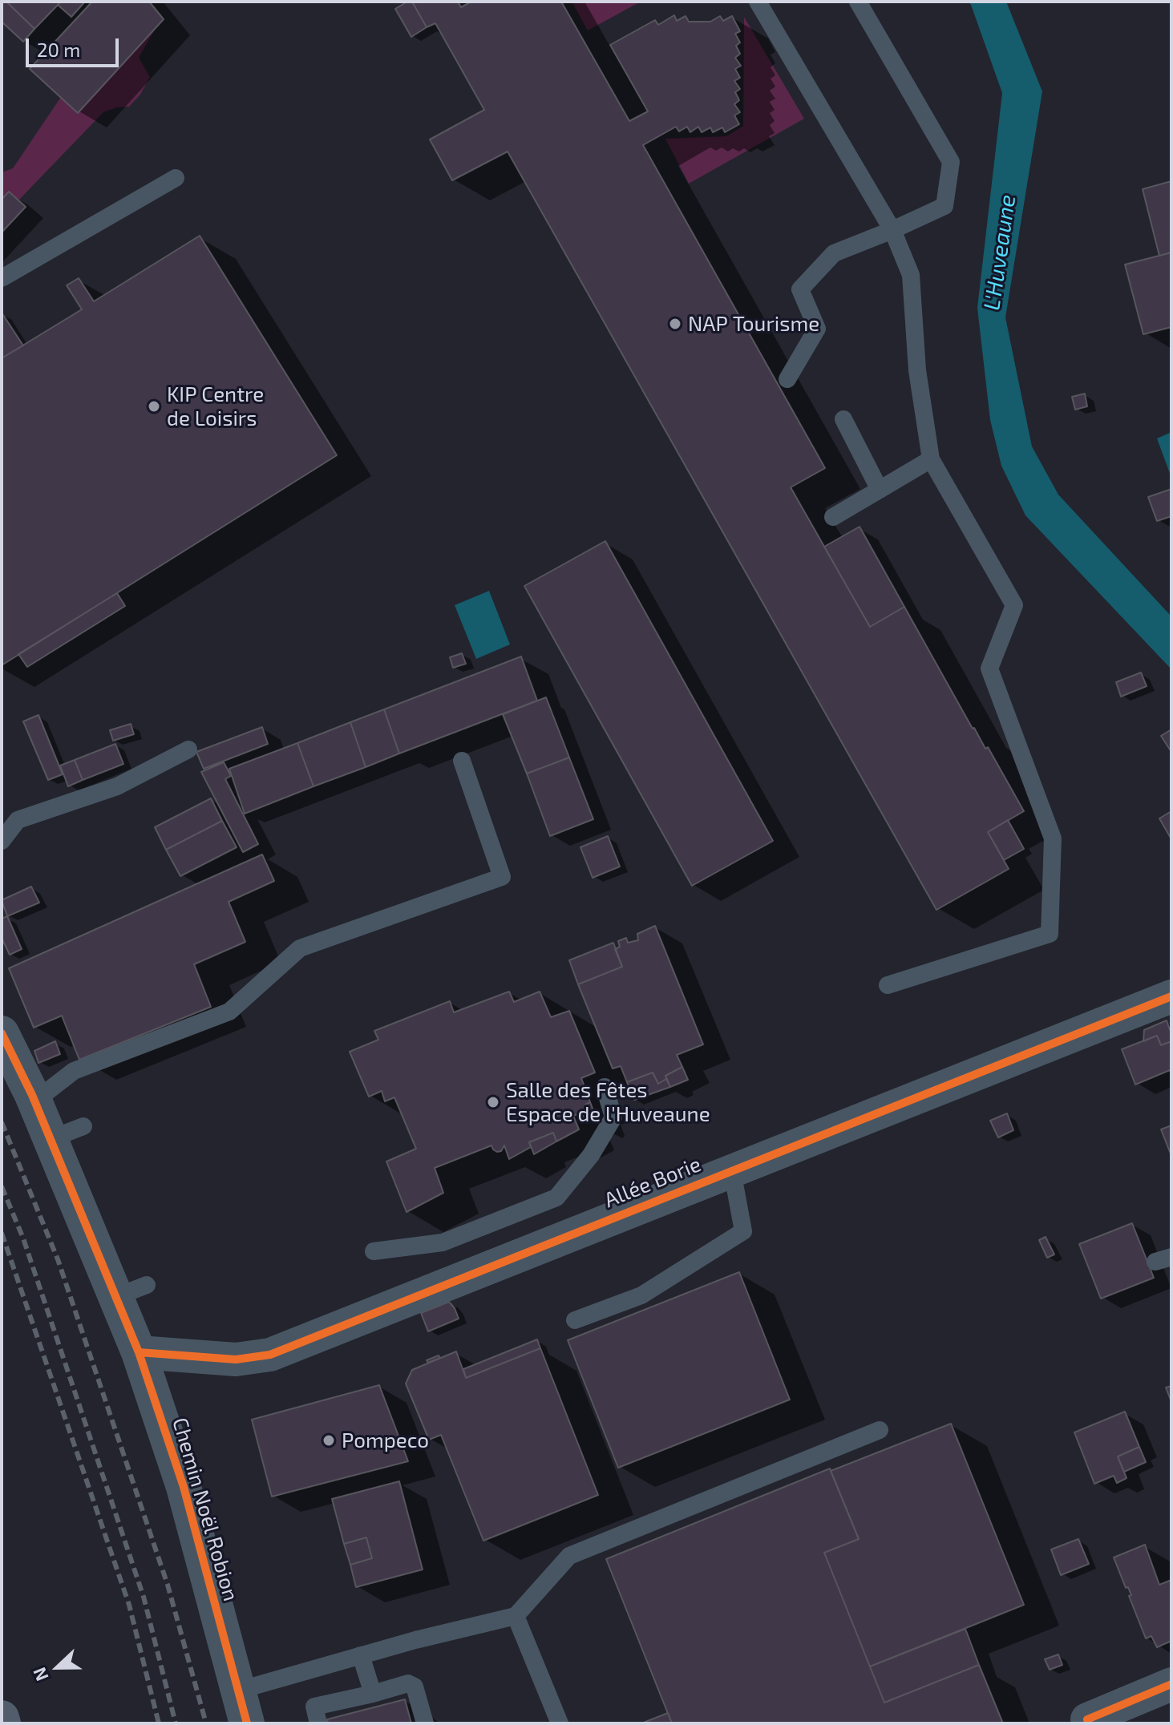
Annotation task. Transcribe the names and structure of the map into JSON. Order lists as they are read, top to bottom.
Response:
{
  "streets": {
    "street": ["Allée Borie", "Chemin Noël Robion"]
  },
  "crossings": [
    ["Allée Borie", "Chemin Noël Robion"]
  ],
  "water": ["L'Huveaune"],
  "places": [
    "NAP Tourisme",
    "KIP Centre de Loisirs",
    "Salle des Fêtes Espace de l'Huveaune",
    "Pompeco"
  ],
  "scale_bar": "20 m",
  "north": "left"
}
